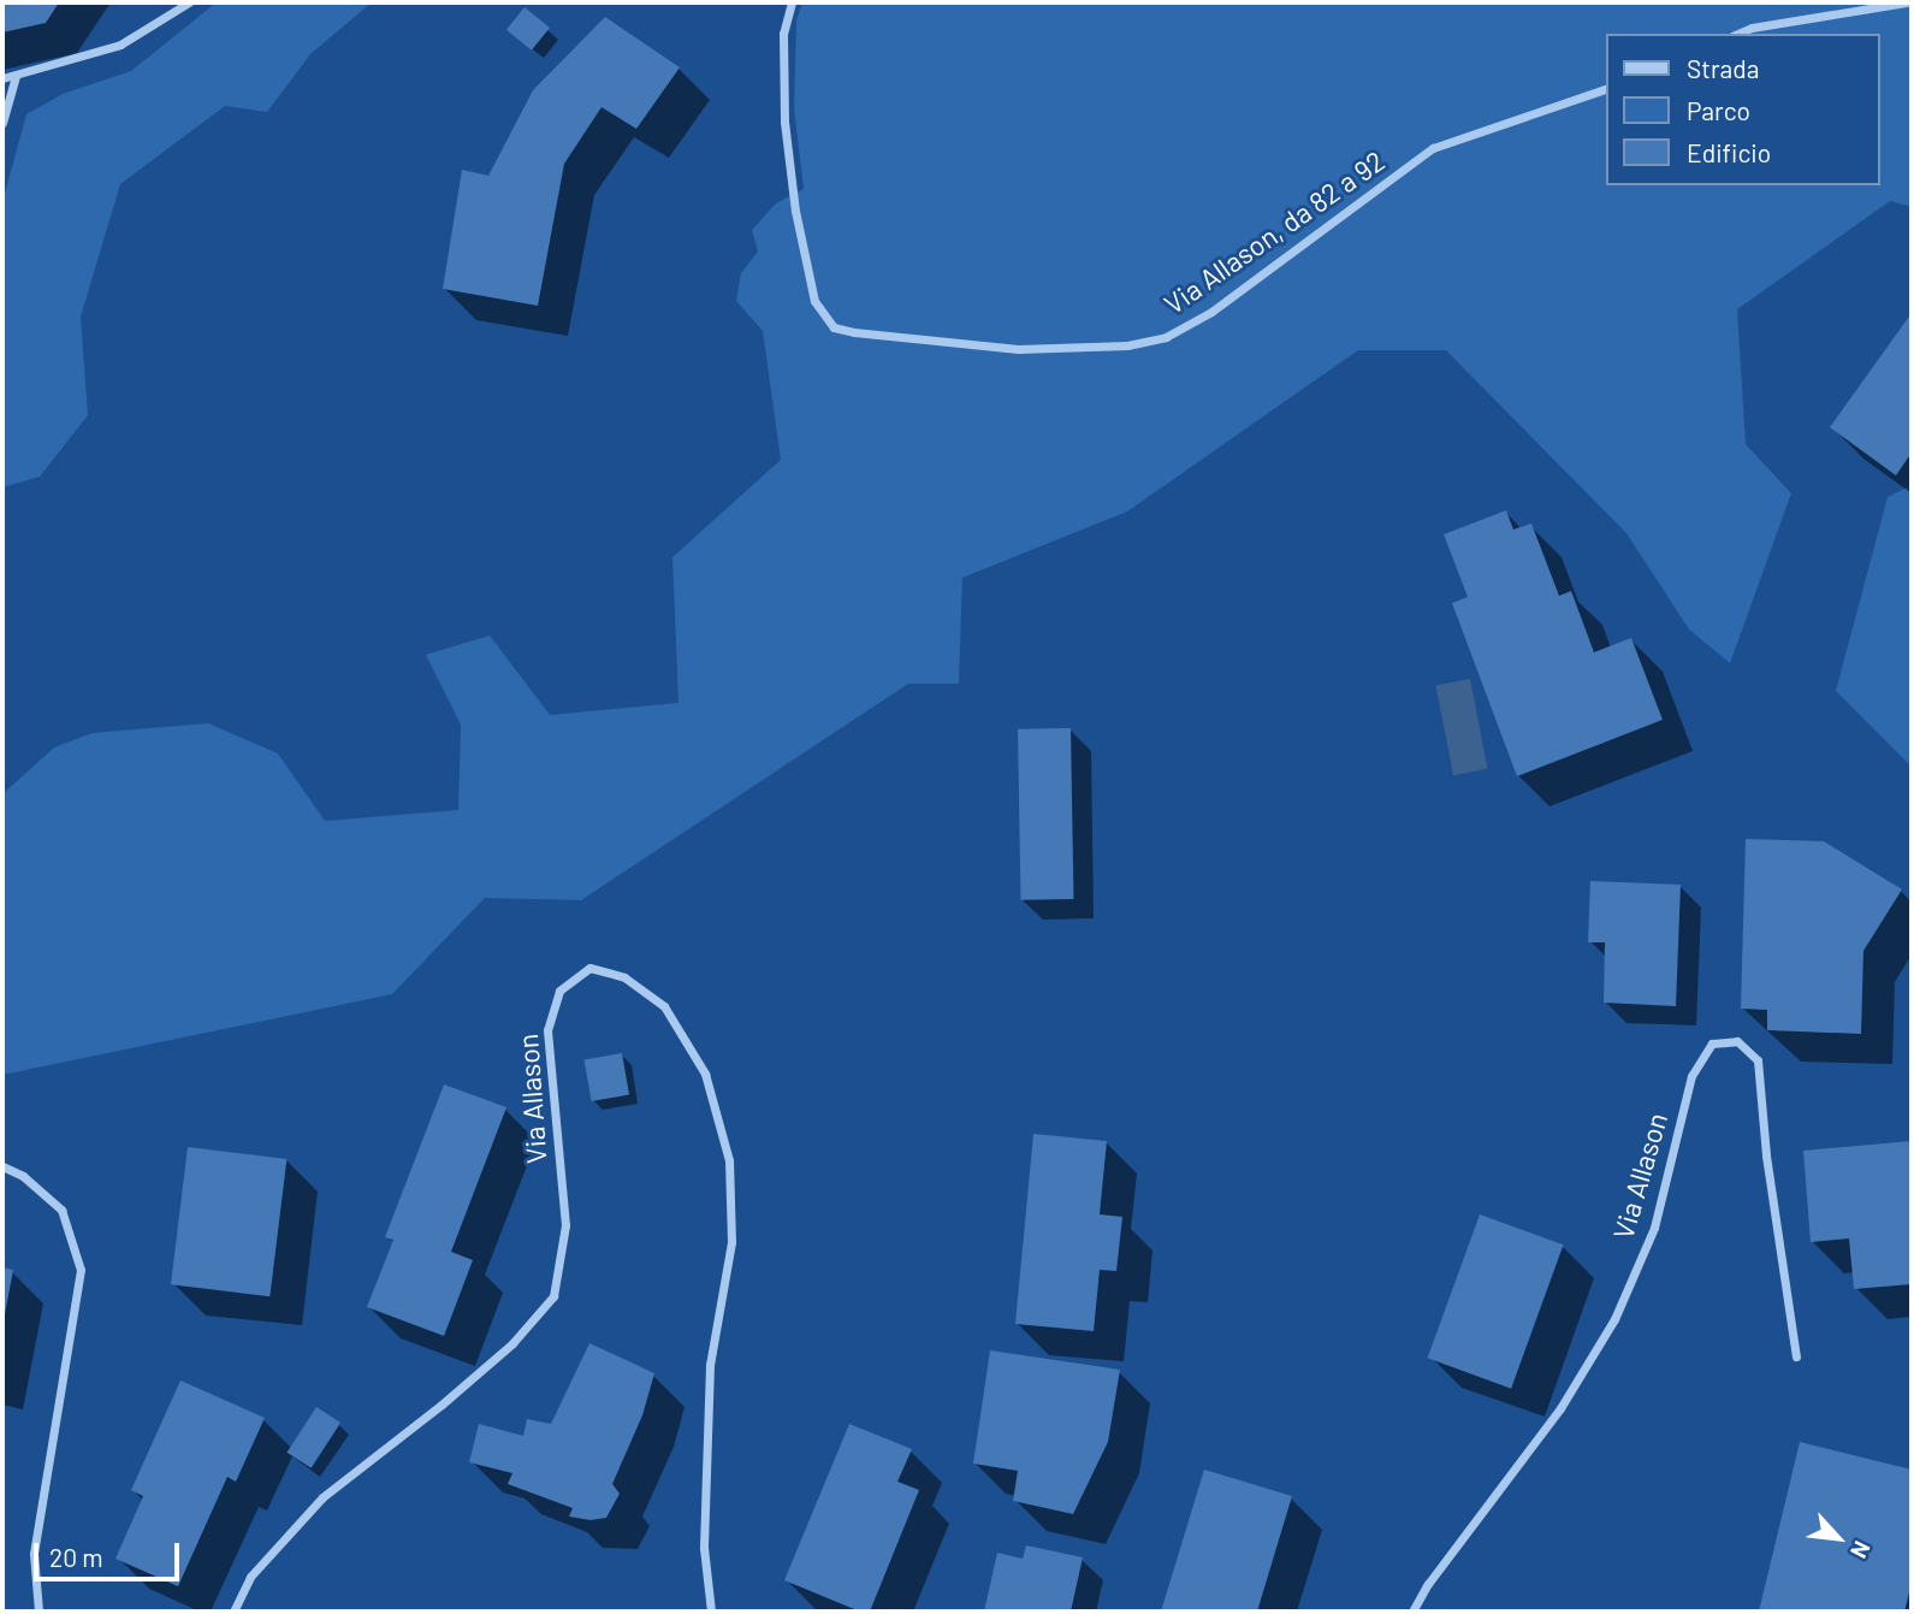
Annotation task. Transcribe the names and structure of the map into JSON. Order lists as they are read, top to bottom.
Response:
{
  "streets": {
    "street": ["Via Allason, da 82 a 92", "Via Allason"]
  },
  "legend": ["Strada", "Parco", "Edificio"],
  "scale_bar": "20 m",
  "north": "bottom right"
}
